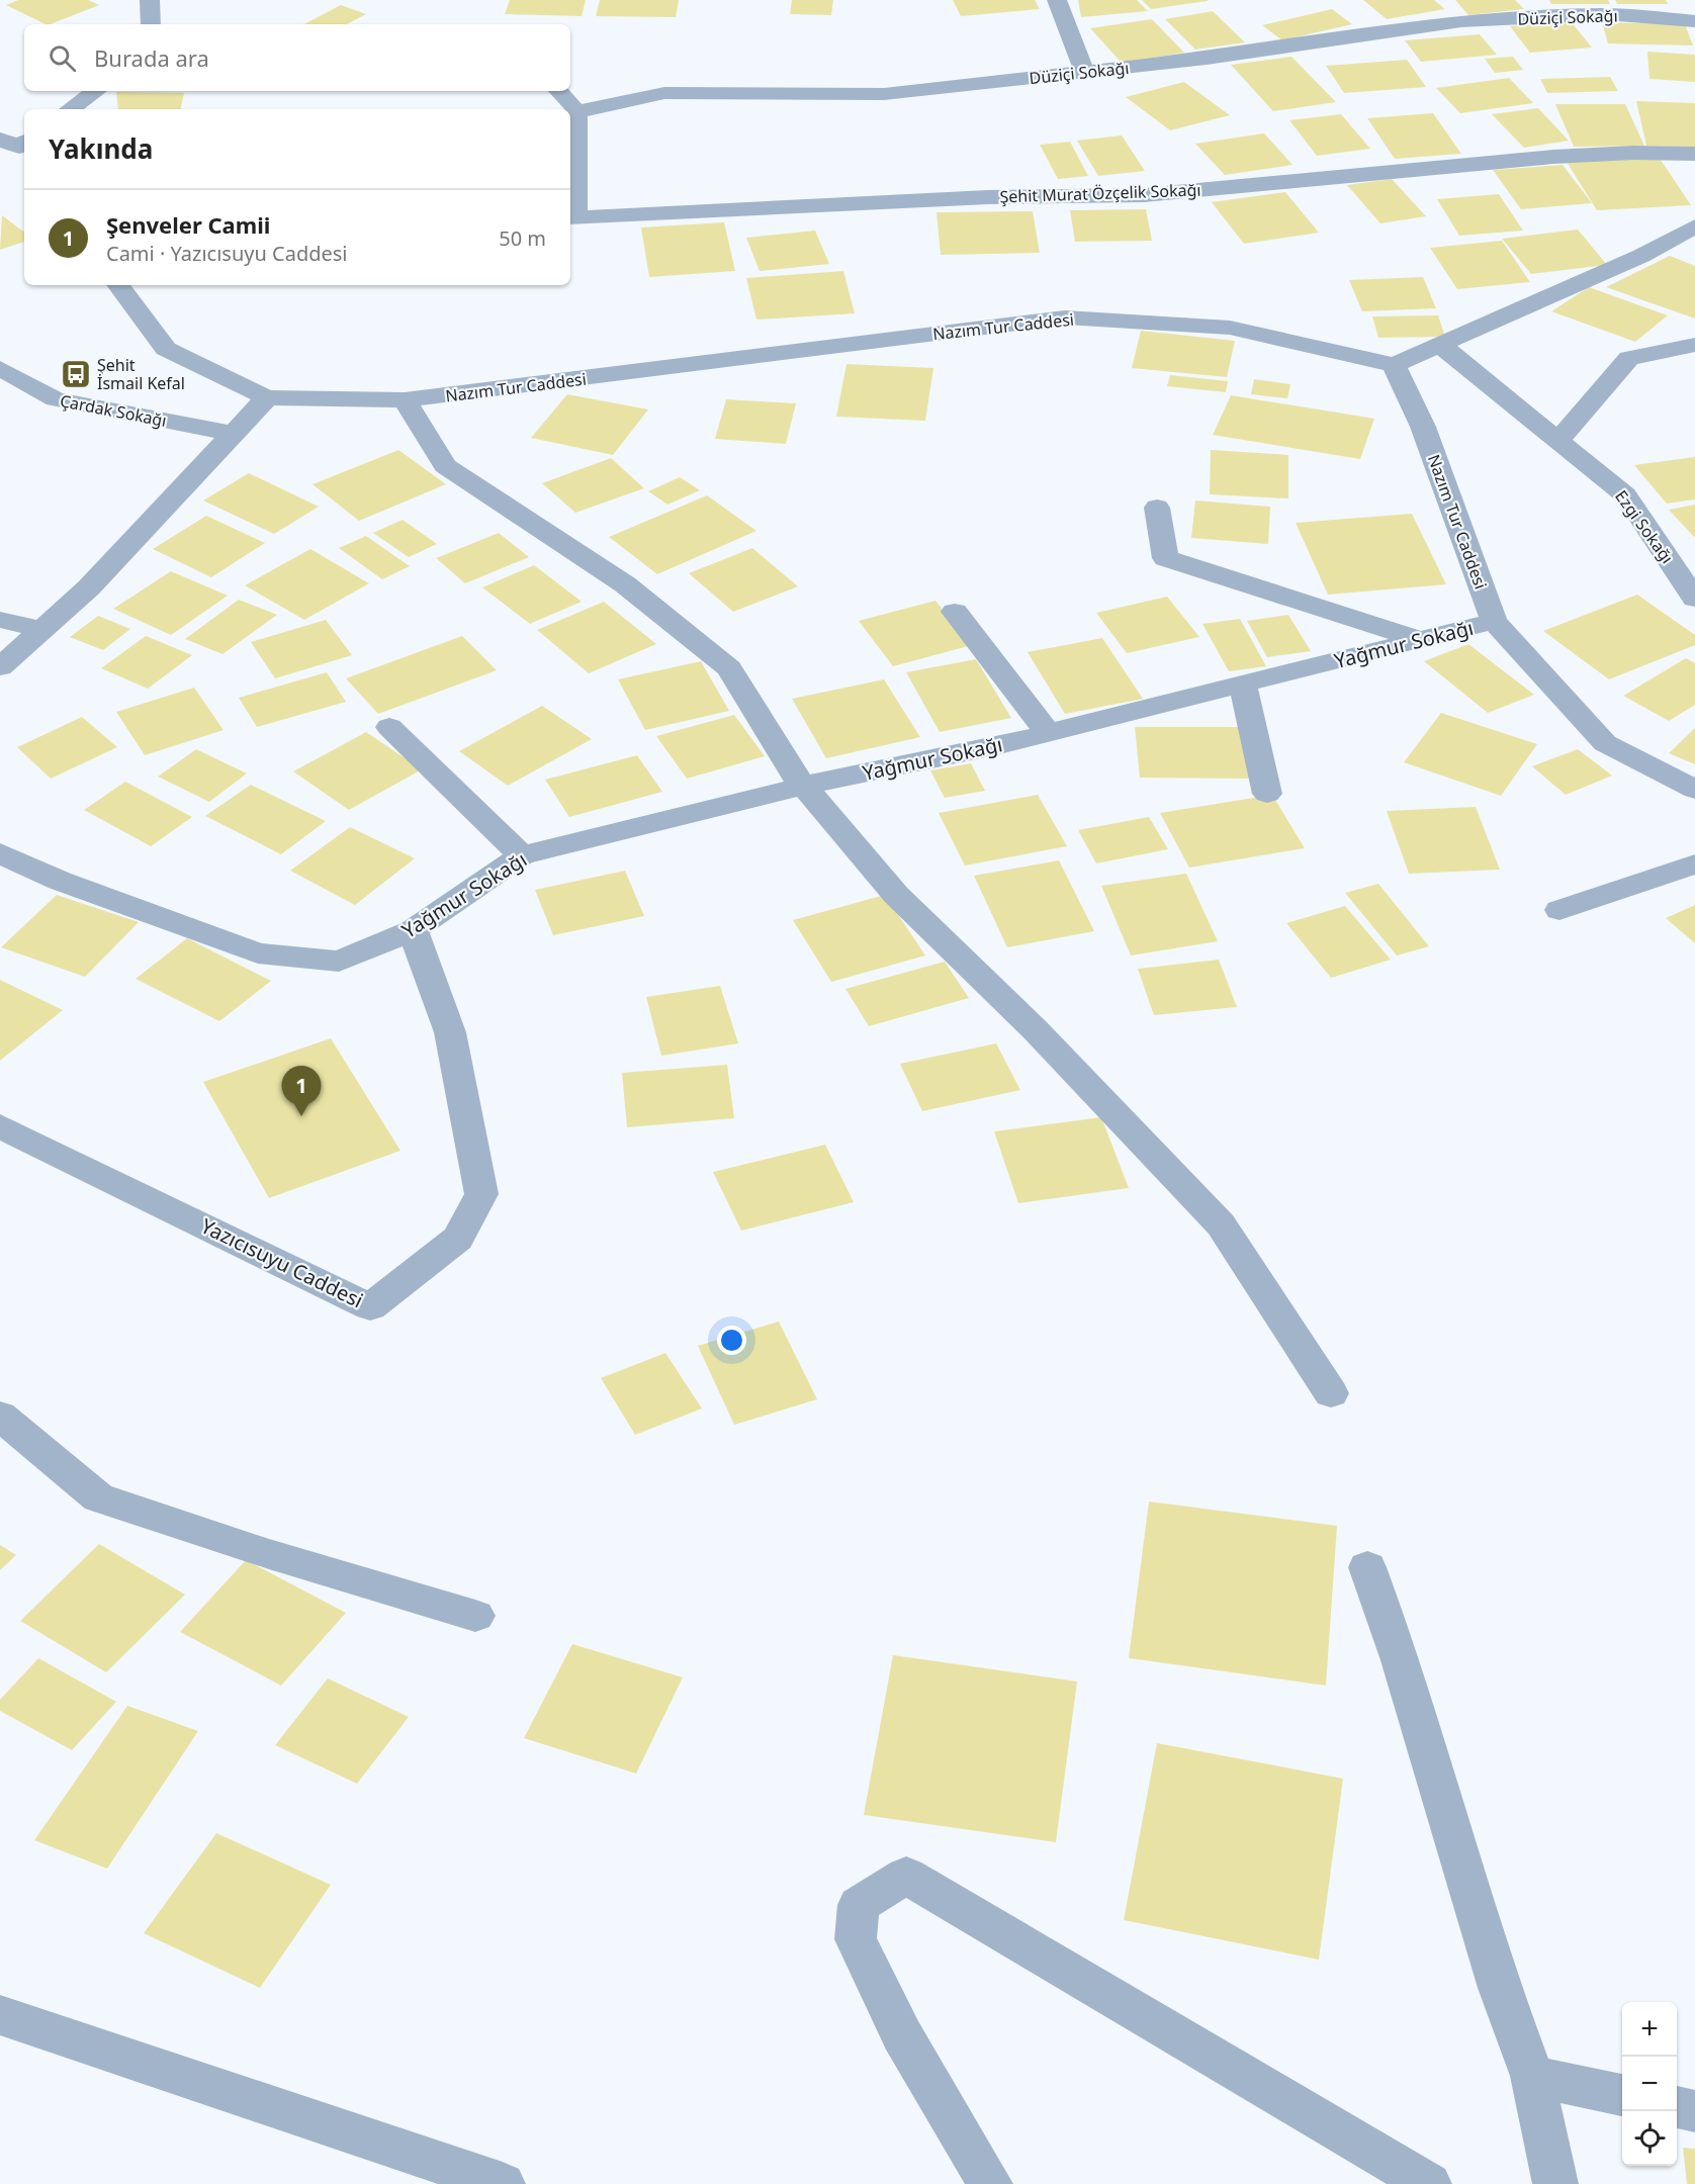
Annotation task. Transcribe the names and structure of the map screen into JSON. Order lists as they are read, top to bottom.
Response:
{
  "streets": {
    "street": [
      "Düziçi Sokağı",
      "Şehit Murat Özçelik Sokağı",
      "Nazım Tur Caddesi",
      "Çardak Sokağı",
      "Ezgi Sokağı",
      "Yağmur Sokağı",
      "Yazıcısuyu Caddesi"
    ]
  },
  "crossings": [
    ["Nazım Tur Caddesi", "Yağmur Sokağı"],
    ["Yağmur Sokağı", "Yazıcısuyu Caddesi"]
  ],
  "places": {
    "bus stop": ["Şehit İsmail Kefal"]
  },
  "page": {
    "search": "Burada ara",
    "heading": "Yakında",
    "list": [
      {
        "mark": "1",
        "name": "Şenveler Camii",
        "note": "Cami · Yazıcısuyu Caddesi",
        "value": "50 m"
      }
    ],
    "pins": "1",
    "map_buttons": ["+", "−"]
  }
}
